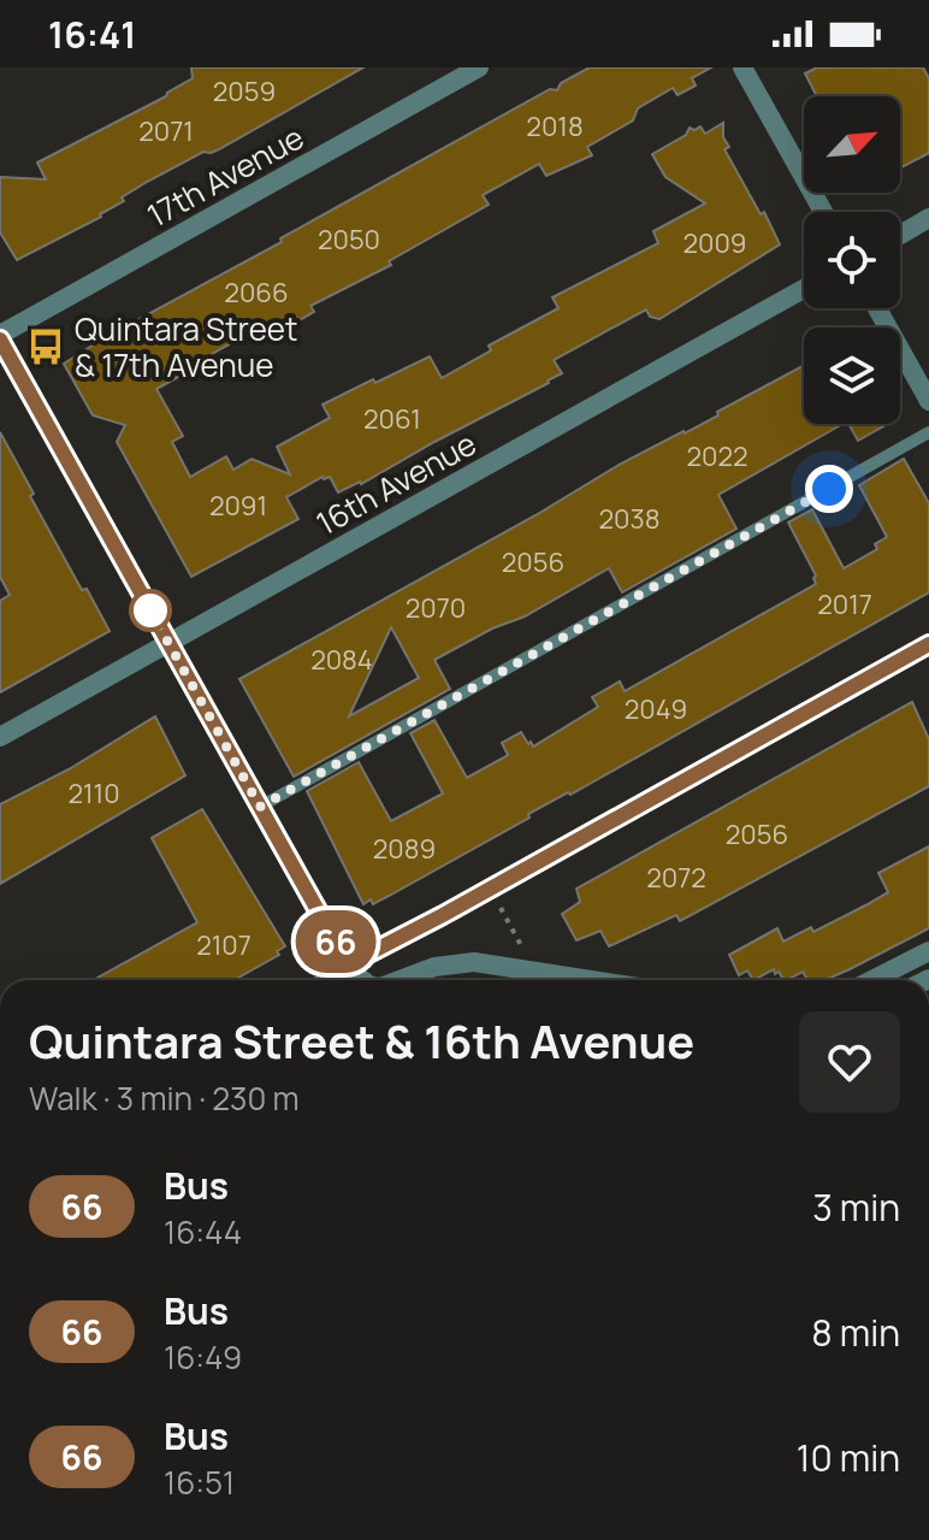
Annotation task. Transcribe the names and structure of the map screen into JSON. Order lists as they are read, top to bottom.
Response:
{
  "streets": {
    "street": ["17th Avenue", "16th Avenue"]
  },
  "places": {
    "bus stop": ["Quintara Street & 17th Avenue"]
  },
  "lines": ["bus line 66"],
  "house_numbers": [
    "2059",
    "2018",
    "2071",
    "2050",
    "2009",
    "2066",
    "2061",
    "2022",
    "2091",
    "2038",
    "2056",
    "2017",
    "2070",
    "2084",
    "2049",
    "2110",
    "2056",
    "2089",
    "2072",
    "2107"
  ],
  "north": "top right",
  "page": {
    "status": "16:41",
    "on_map": "66",
    "heading": ["Quintara Street & 16th Avenue", "Walk · 3 min · 230 m"],
    "list": [
      {
        "mark": "66",
        "name": "Bus",
        "note": "16:44",
        "value": "3 min"
      },
      {
        "mark": "66",
        "name": "Bus",
        "note": "16:49",
        "value": "8 min"
      },
      {
        "mark": "66",
        "name": "Bus",
        "note": "16:51",
        "value": "10 min"
      }
    ]
  }
}
